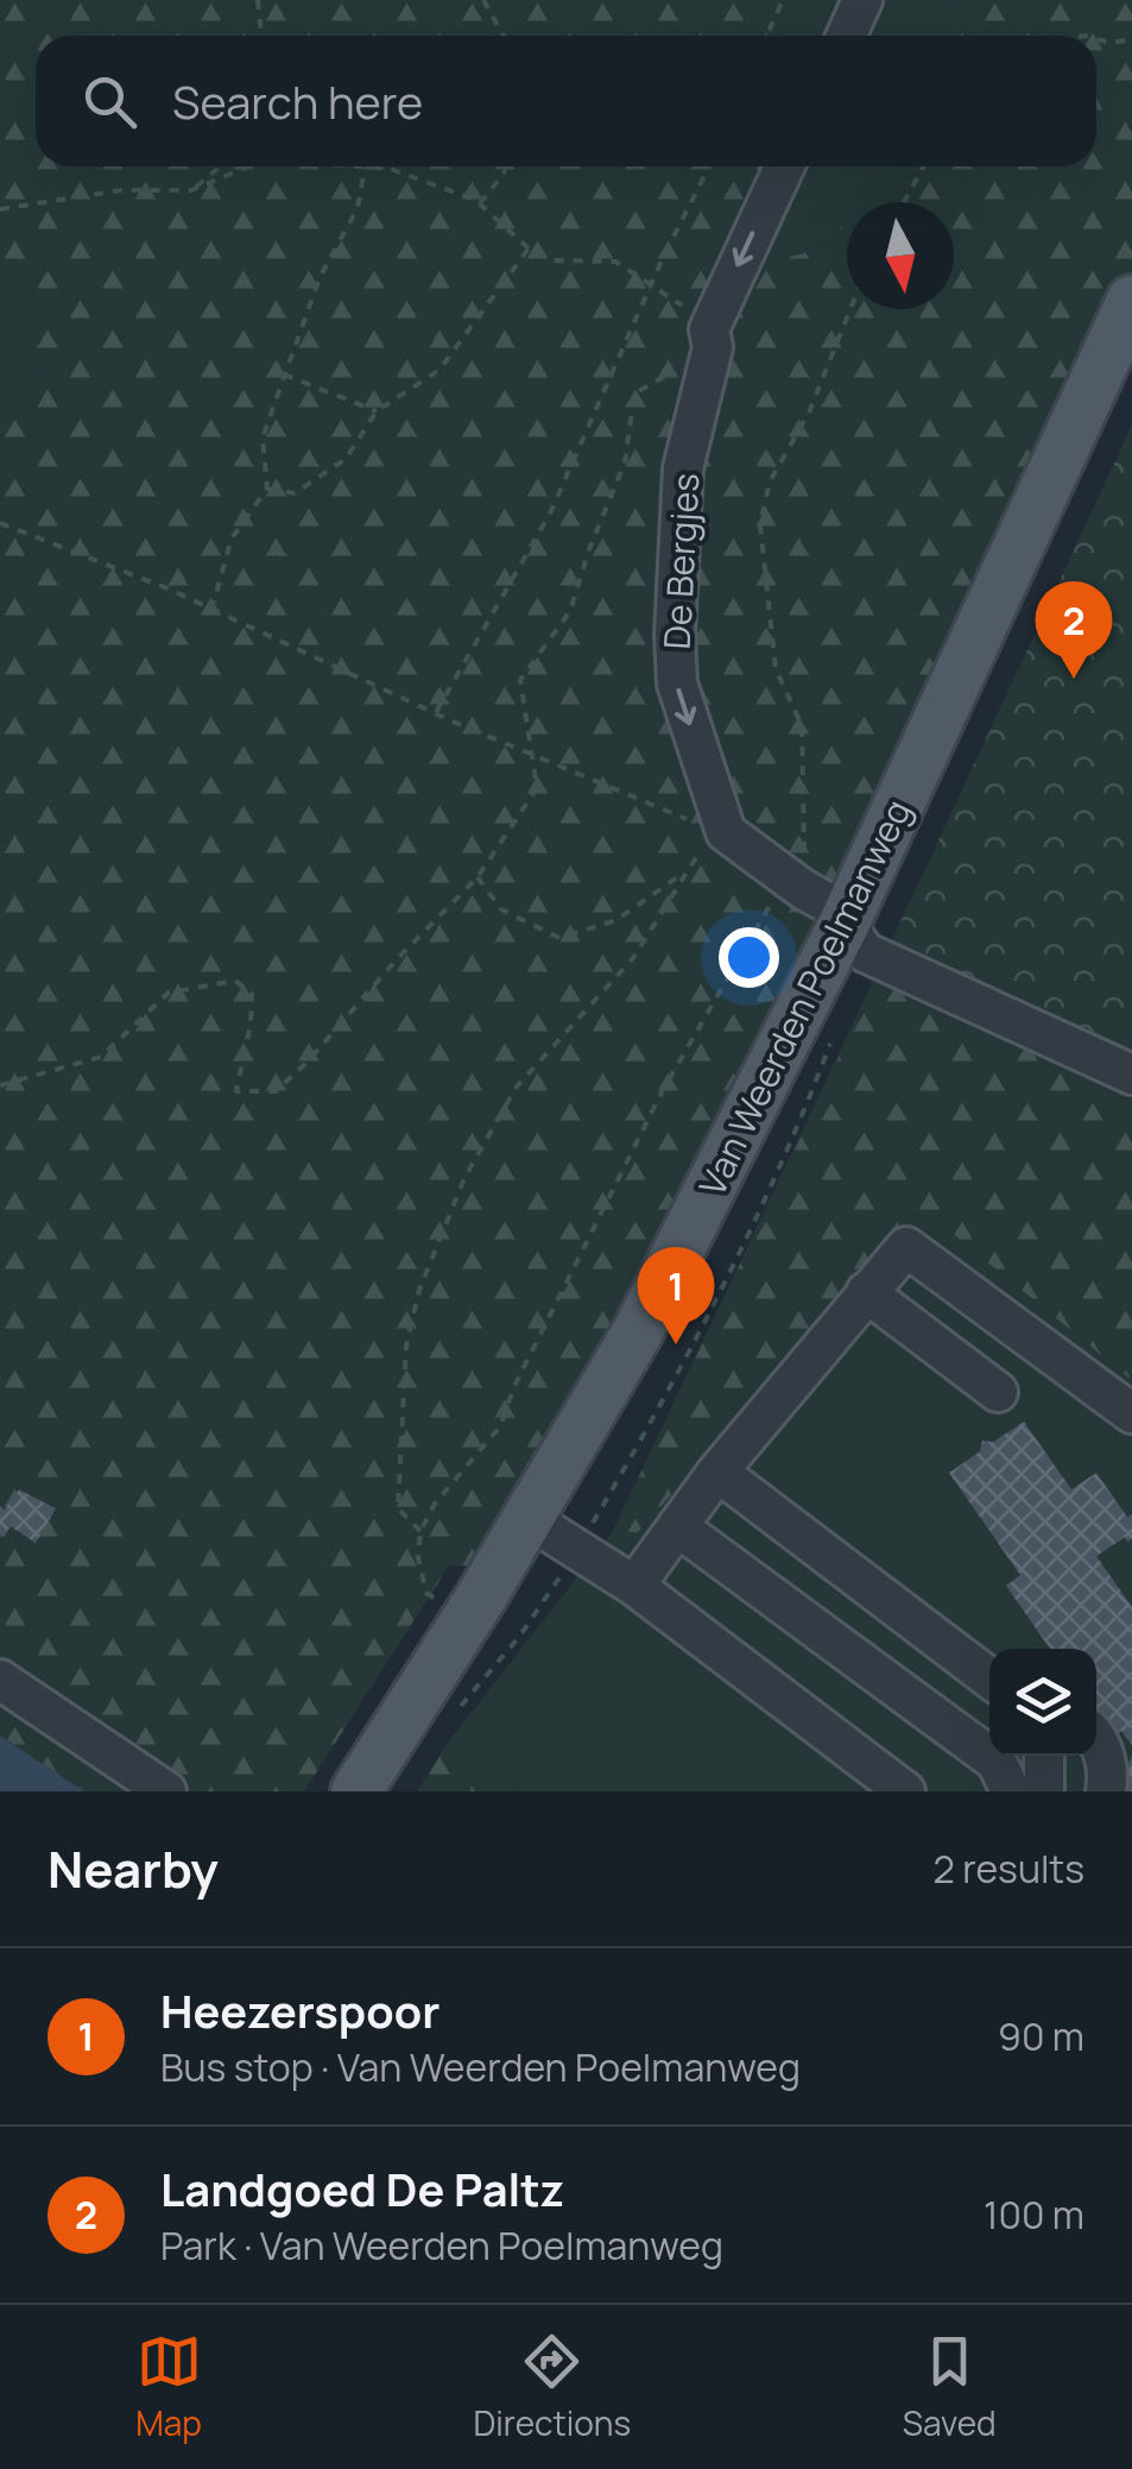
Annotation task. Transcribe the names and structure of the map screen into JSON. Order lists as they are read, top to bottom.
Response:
{
  "streets": {
    "main road": ["Van Weerden Poelmanweg"],
    "street": ["De Bergjes"]
  },
  "one_way": ["De Bergjes"],
  "north": "bottom",
  "page": {
    "search": "Search here",
    "pins": ["2", "1"],
    "heading": ["Nearby", "2 results"],
    "list": [
      {
        "mark": "1",
        "name": "Heezerspoor",
        "note": "Bus stop · Van Weerden Poelmanweg",
        "value": "90 m"
      },
      {
        "mark": "2",
        "name": "Landgoed De Paltz",
        "note": "Park · Van Weerden Poelmanweg",
        "value": "100 m"
      }
    ],
    "nav": ["Map", "Directions", "Saved"]
  }
}
